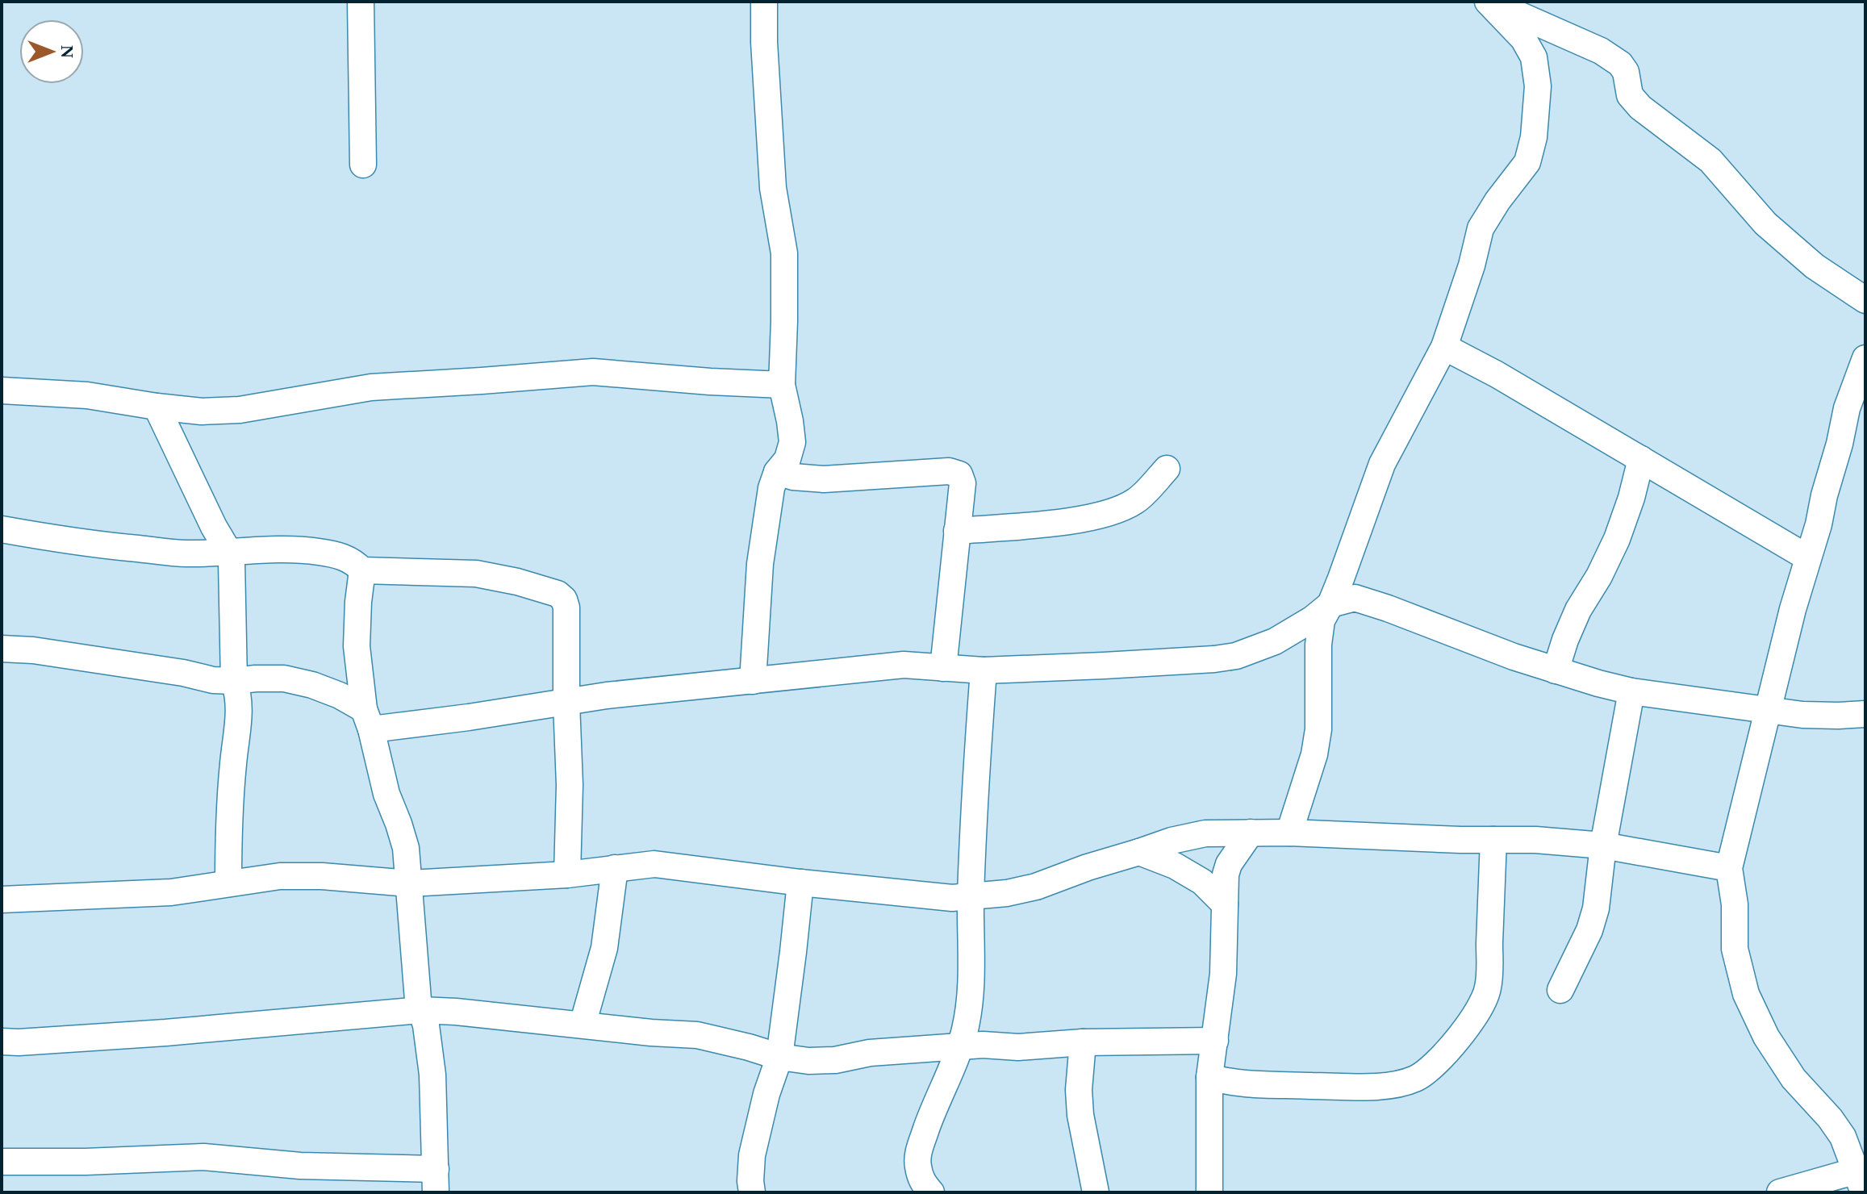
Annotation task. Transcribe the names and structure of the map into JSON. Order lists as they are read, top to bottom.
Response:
{
  "north": "right"
}
